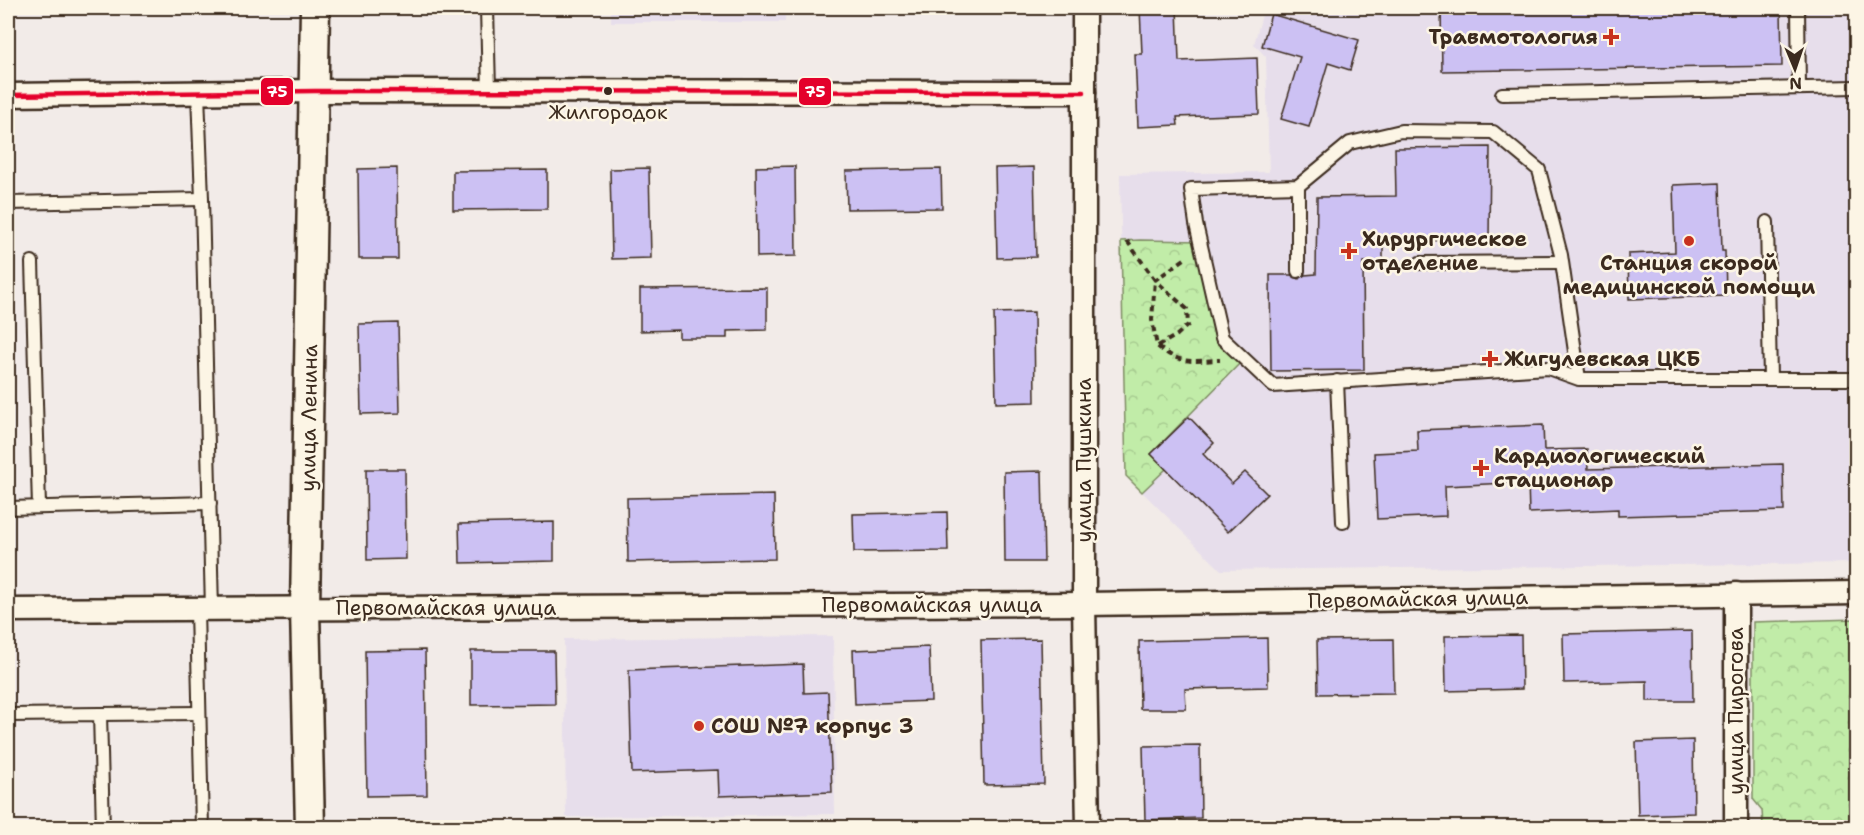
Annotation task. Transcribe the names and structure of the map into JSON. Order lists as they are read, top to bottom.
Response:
{
  "streets": {
    "street": [
      "улица Ленина",
      "улица Пушкина",
      "Первомайская улица",
      "улица Пирогова"
    ]
  },
  "crossings": [
    ["улица Ленина", "Первомайская улица"],
    ["улица Пушкина", "Первомайская улица"],
    ["Первомайская улица", "улица Пирогова"]
  ],
  "places": {
    "health": [
      "Травмотология",
      "Хирургическое отделение",
      "Жигулевская ЦКБ",
      "Кардиологический стационар"
    ],
    "other": ["Жилгородок", "Станция скорой медицинской помощи", "СОШ №7 корпус 3"]
  },
  "lines": ["transit line 75"],
  "north": "bottom"
}
